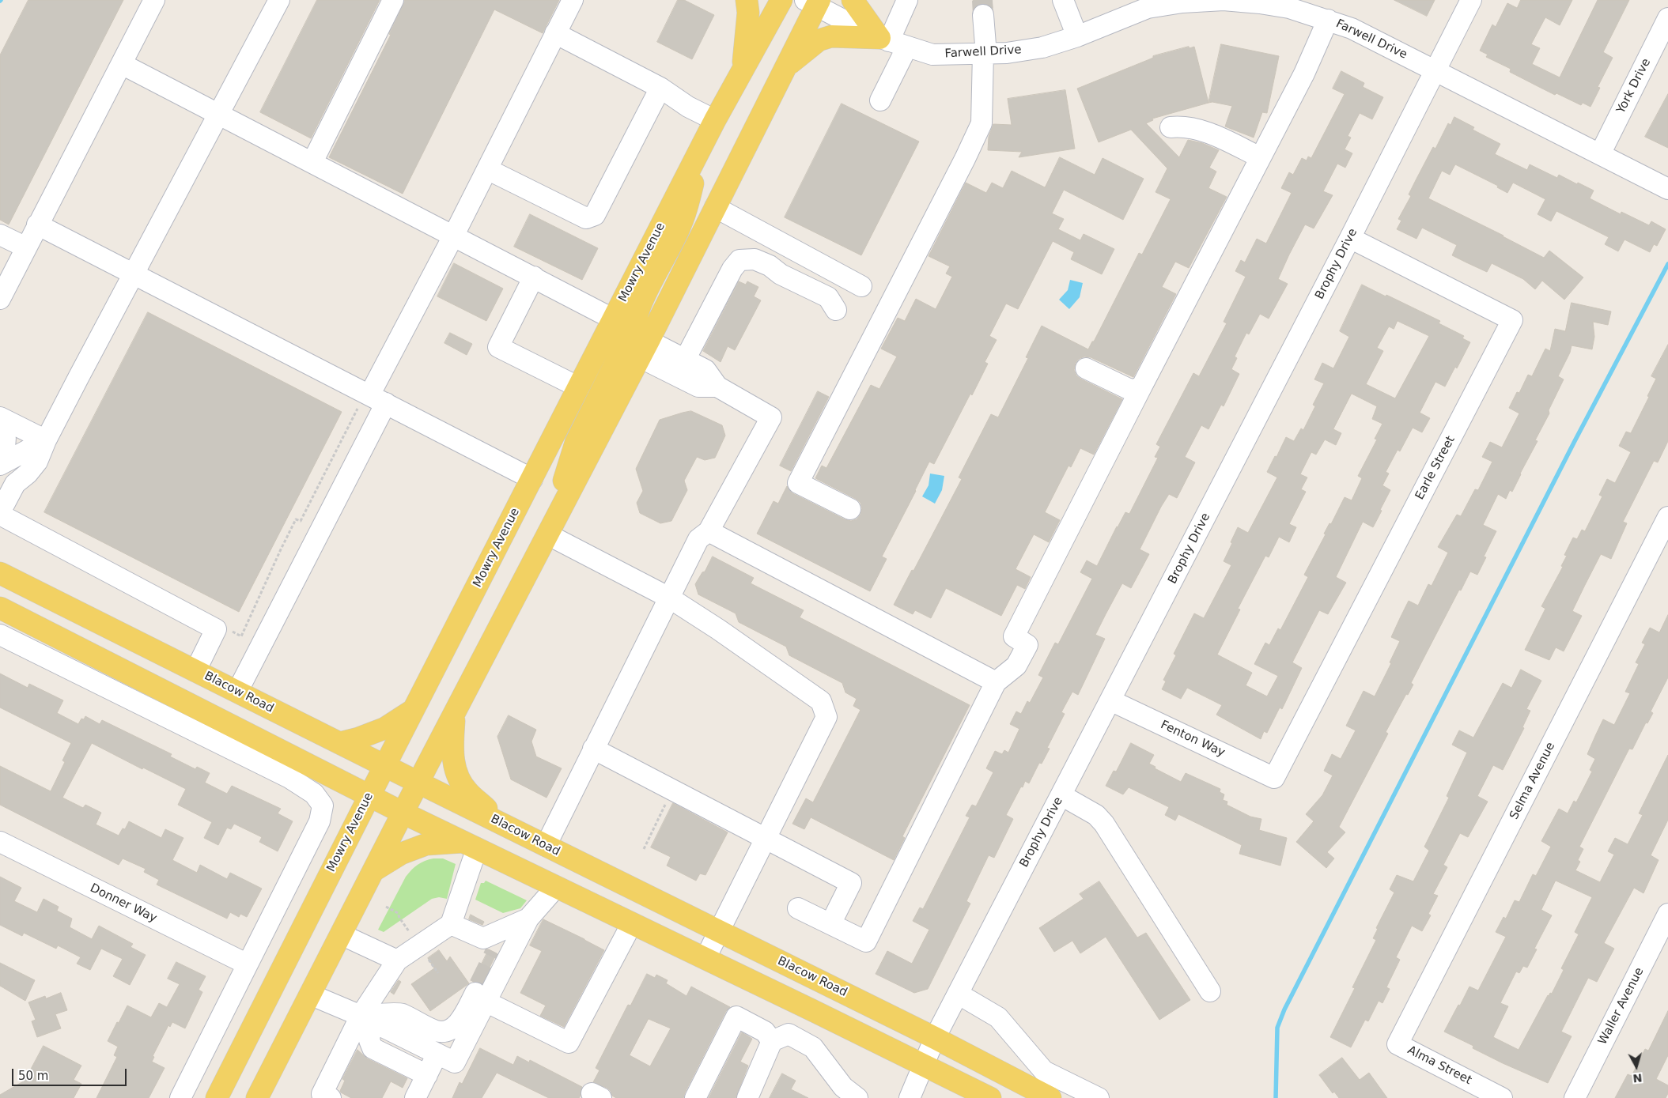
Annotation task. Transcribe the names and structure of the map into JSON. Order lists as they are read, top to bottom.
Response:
{
  "streets": {
    "main road": ["Mowry Avenue", "Blacow Road"],
    "street": [
      "Farwell Drive",
      "York Drive",
      "Brophy Drive",
      "Earle Street",
      "Fenton Way",
      "Selma Avenue",
      "Donner Way",
      "Waller Avenue",
      "Alma Street"
    ]
  },
  "crossings": [
    ["Farwell Drive", "York Drive"],
    ["Farwell Drive", "Brophy Drive"],
    ["Mowry Avenue", "Blacow Road"],
    ["Brophy Drive", "Earle Street"],
    ["Brophy Drive", "Blacow Road"],
    ["Brophy Drive", "Fenton Way"],
    ["Earle Street", "Fenton Way"],
    ["Selma Avenue", "Alma Street"]
  ],
  "scale_bar": "50 m",
  "north": "bottom"
}
